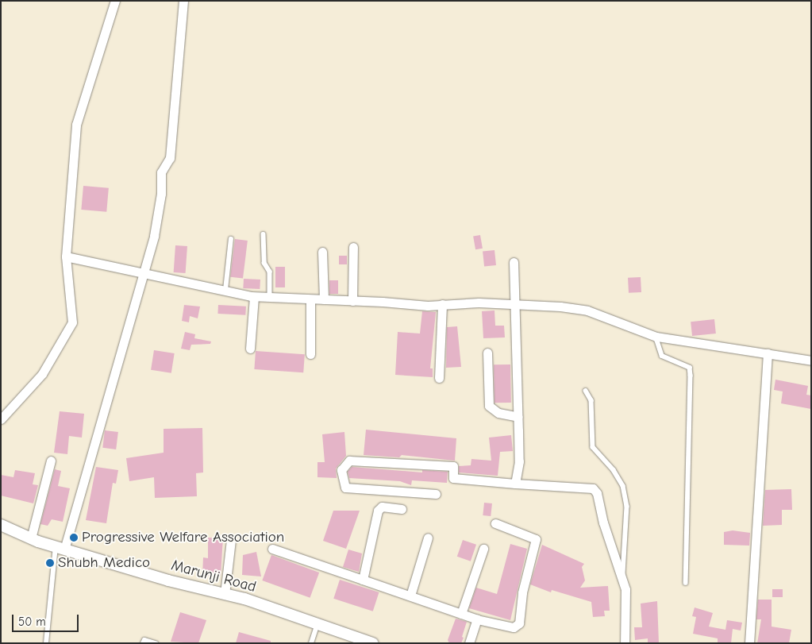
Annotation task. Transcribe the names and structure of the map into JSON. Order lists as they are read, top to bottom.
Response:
{
  "streets": {
    "street": ["Marunji Road"]
  },
  "places": ["Progressive Welfare Association", "Shubh Medico"],
  "scale_bar": "50 m"
}
